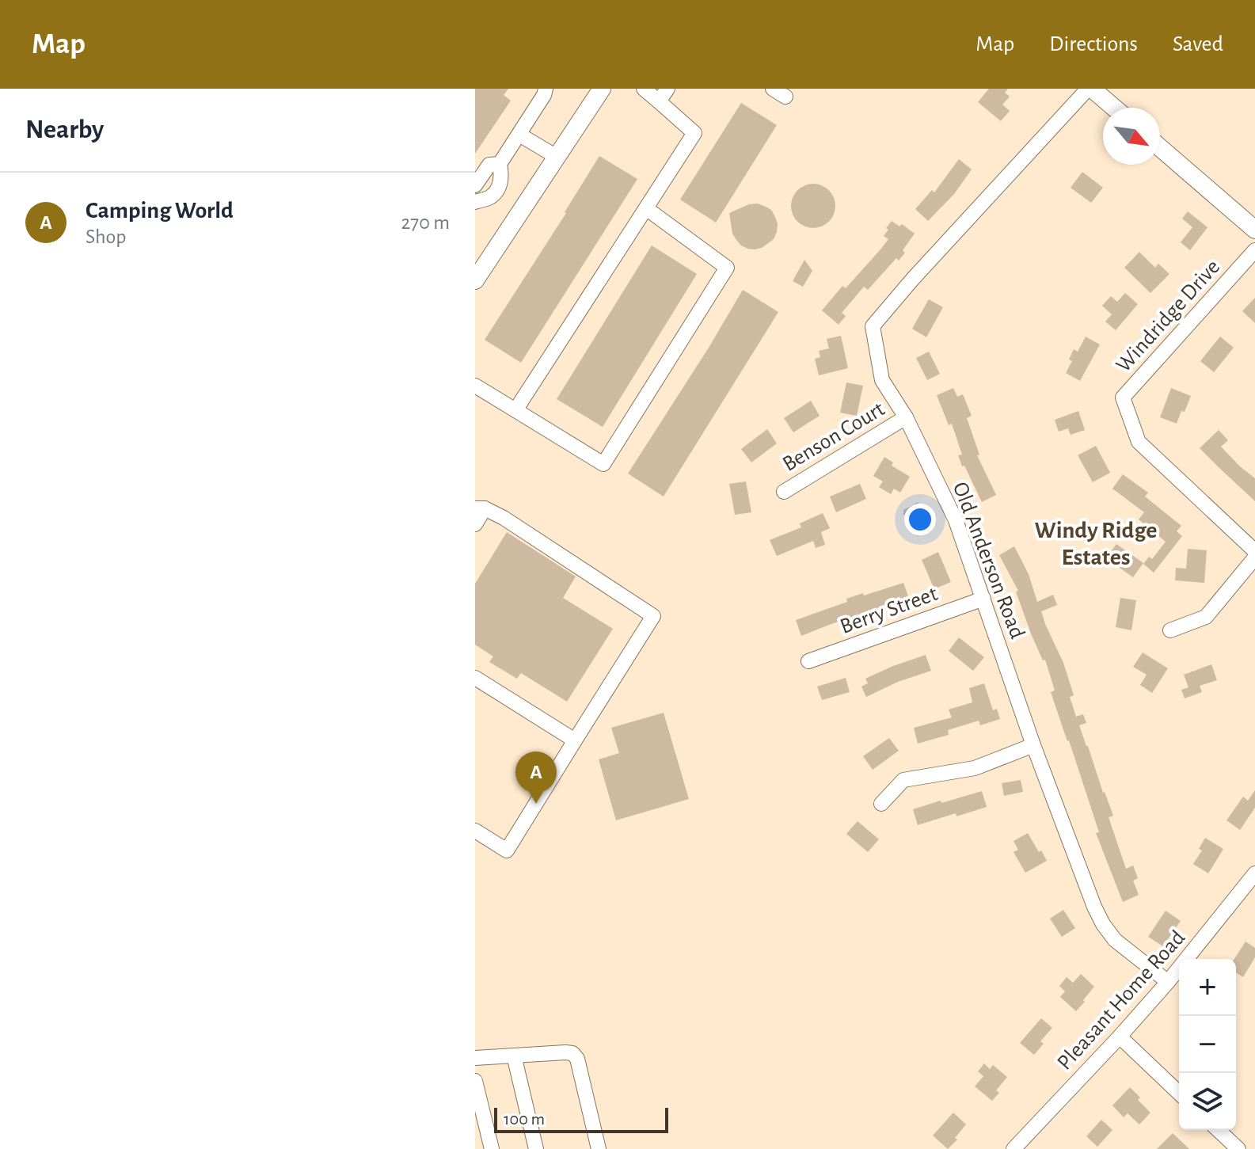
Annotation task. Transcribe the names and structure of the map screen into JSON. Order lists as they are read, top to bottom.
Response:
{
  "streets": {
    "street": [
      "Windridge Drive",
      "Benson Court",
      "Old Anderson Road",
      "Berry Street",
      "Pleasant Home Road"
    ]
  },
  "crossings": [
    ["Benson Court", "Old Anderson Road"],
    ["Old Anderson Road", "Berry Street"],
    ["Old Anderson Road", "Pleasant Home Road"]
  ],
  "districts": ["Windy Ridge Estates"],
  "scale_bar": "100 m",
  "north": "bottom right",
  "page": {
    "header": "Map",
    "nav": ["Map", "Directions", "Saved"],
    "heading": "Nearby",
    "list": [
      {
        "mark": "A",
        "name": "Camping World",
        "note": "Shop",
        "value": "270 m"
      }
    ],
    "pins": "A",
    "map_buttons": ["+", "−"],
    "scale": "100 m"
  }
}
